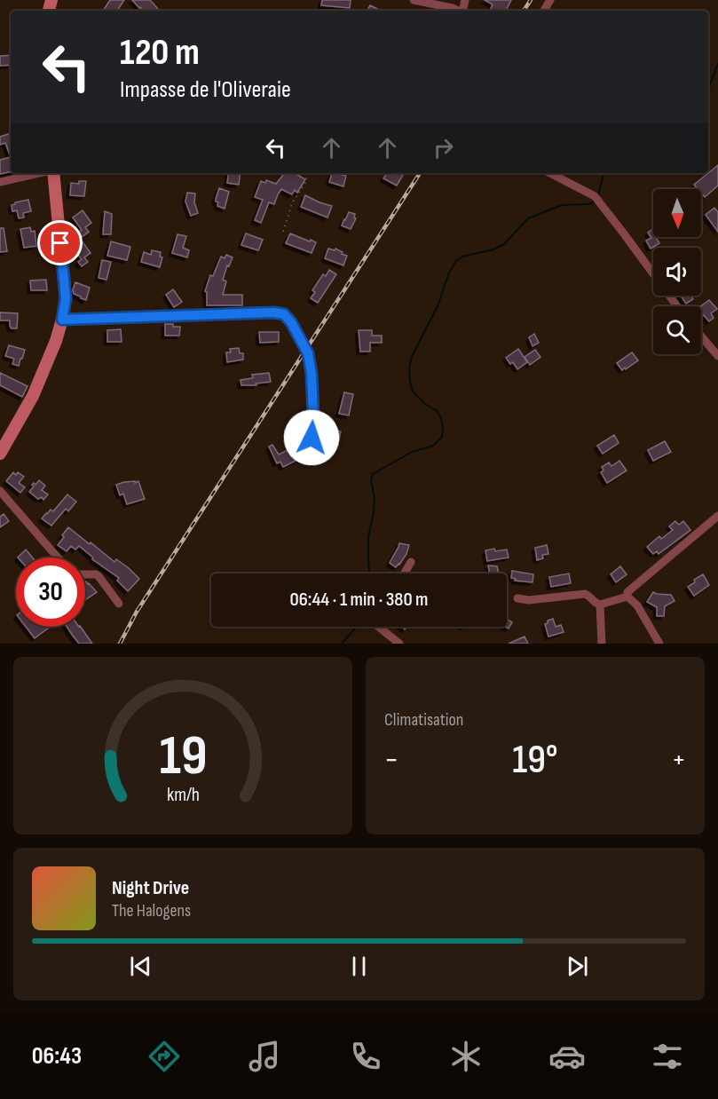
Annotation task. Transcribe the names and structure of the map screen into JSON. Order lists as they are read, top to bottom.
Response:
{
  "north": "bottom",
  "page": {
    "turn": ["120 m", "Impasse de l'Oliveraie"],
    "limit": "30",
    "trip": "06:44 · 1 min · 380 m",
    "tile": "Climatisation",
    "heat": ["−", "19°", "+"],
    "song": ["Night Drive", "The Halogens"],
    "tabs": "06:43",
    "gauge": ["19", "km/h"]
  }
}
